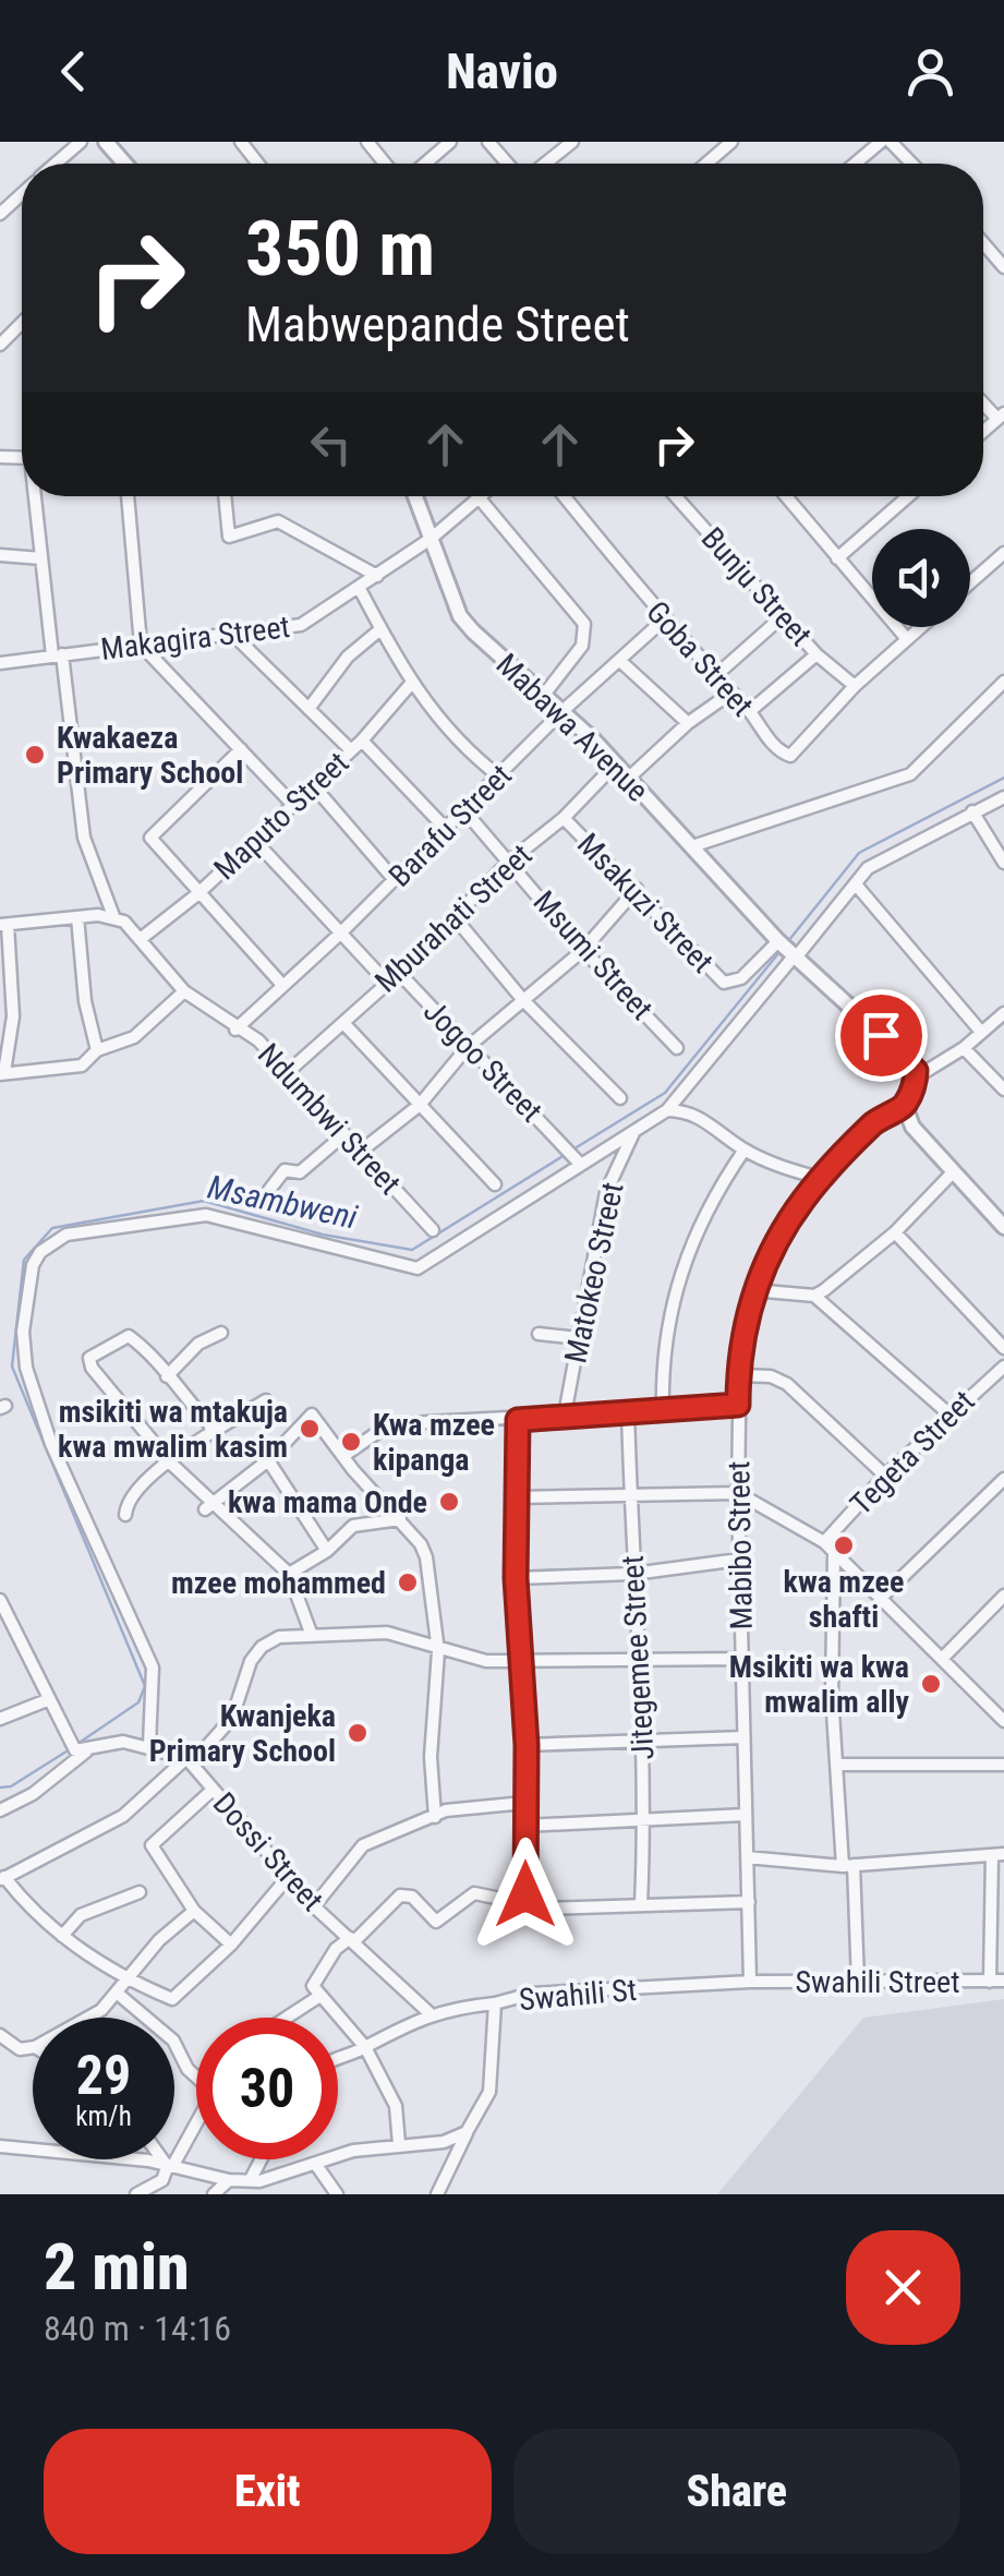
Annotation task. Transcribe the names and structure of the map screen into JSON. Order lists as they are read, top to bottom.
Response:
{
  "streets": {
    "street": [
      "Bunju Street",
      "Makagira Street",
      "Goba Street",
      "Mabawa Avenue",
      "Maputo Street",
      "Barafu Street",
      "Msakuzi Street",
      "Mburahati Street",
      "Msumi Street",
      "Jogoo Street",
      "Ndumbwi Street",
      "Matokeo Street",
      "Tegeta Street",
      "Mabibo Street",
      "Jitegemee Street",
      "Dossi Street",
      "Swahili Street",
      "Swahili St"
    ]
  },
  "crossings": [
    ["Bunju Street", "Goba Street"],
    ["Makagira Street", "Mabawa Avenue"],
    ["Goba Street", "Barafu Street"],
    ["Mabawa Avenue", "Barafu Street"],
    ["Mabawa Avenue", "Msakuzi Street"],
    ["Mabawa Avenue", "Mburahati Street"],
    ["Maputo Street", "Ndumbwi Street"],
    ["Barafu Street", "Msumi Street"],
    ["Barafu Street", "Ndumbwi Street"],
    ["Msakuzi Street", "Mburahati Street"],
    ["Mburahati Street", "Msumi Street"],
    ["Mburahati Street", "Jogoo Street"],
    ["Mburahati Street", "Ndumbwi Street"],
    ["Mabibo Street", "Swahili Street"],
    ["Mabibo Street", "Swahili St"],
    ["Swahili Street", "Swahili St"]
  ],
  "water": ["Msambweni"],
  "places": [
    "Kwakaeza Primary School",
    "msikiti wa mtakuja kwa mwalim kasim",
    "Kwa mzee kipanga",
    "kwa mama Onde",
    "kwa mzee shafti",
    "mzee mohammed",
    "Msikiti wa kwa mwalim ally",
    "Kwanjeka Primary School"
  ],
  "page": {
    "header": "Navio",
    "turn": ["350 m", "Mabwepande Street"],
    "speed": "29 km/h",
    "limit": "30",
    "heading": ["2 min", "840 m · 14:16"],
    "buttons": ["Exit", "Share"]
  }
}
